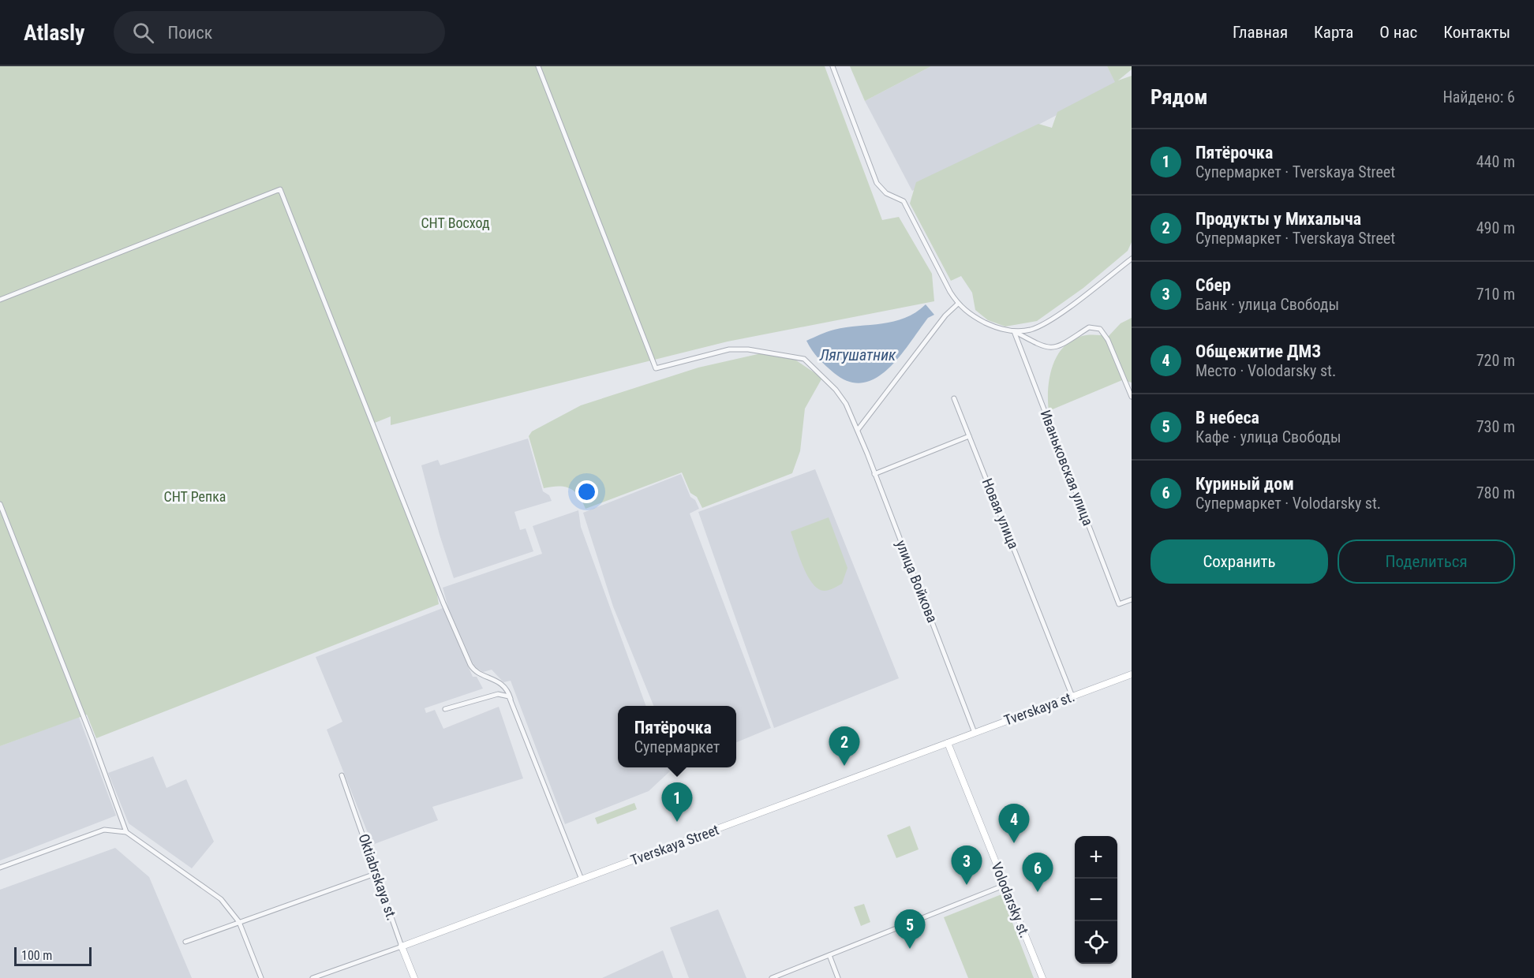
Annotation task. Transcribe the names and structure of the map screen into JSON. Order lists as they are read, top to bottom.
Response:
{
  "streets": {
    "main road": [
      "Tverskaya st.",
      "Tverskaya Street",
      "Oktiabrskaya st.",
      "Volodarsky st."
    ],
    "street": ["Иваньковская улица", "Новая улица", "улица Войкова"]
  },
  "crossings": [
    ["Новая улица", "Tverskaya st."],
    ["улица Войкова", "Tverskaya st."],
    ["Tverskaya st.", "Tverskaya Street"],
    ["Tverskaya st.", "Volodarsky st."],
    ["Tverskaya Street", "Oktiabrskaya st."],
    ["Tverskaya Street", "Volodarsky st."]
  ],
  "water": ["Лягушатник"],
  "parks": ["СНТ Восход", "СНТ Репка"],
  "scale_bar": "100 m",
  "page": {
    "header": "Atlasly",
    "search": "Поиск",
    "nav": [
      "Главная",
      "Карта",
      "О нас",
      "Контакты"
    ],
    "heading": ["Рядом", "Найдено: 6"],
    "list": [
      {
        "mark": "1",
        "name": "Пятёрочка",
        "note": "Супермаркет · Tverskaya Street",
        "value": "440 m"
      },
      {
        "mark": "2",
        "name": "Продукты у Михалыча",
        "note": "Супермаркет · Tverskaya Street",
        "value": "490 m"
      },
      {
        "mark": "3",
        "name": "Сбер",
        "note": "Банк · улица Свободы",
        "value": "710 m"
      },
      {
        "mark": "4",
        "name": "Общежитие ДМЗ",
        "note": "Место · Volodarsky st.",
        "value": "720 m"
      },
      {
        "mark": "5",
        "name": "В небеса",
        "note": "Кафе · улица Свободы",
        "value": "730 m"
      },
      {
        "mark": "6",
        "name": "Куриный дом",
        "note": "Супермаркет · Volodarsky st.",
        "value": "780 m"
      }
    ],
    "buttons": ["Сохранить", "Поделиться"],
    "popup": ["Пятёрочка", "Супермаркет"],
    "pins": [
      "2",
      "1",
      "4",
      "3",
      "6",
      "5"
    ],
    "map_buttons": ["+", "−"],
    "scale": "100 m"
  }
}
